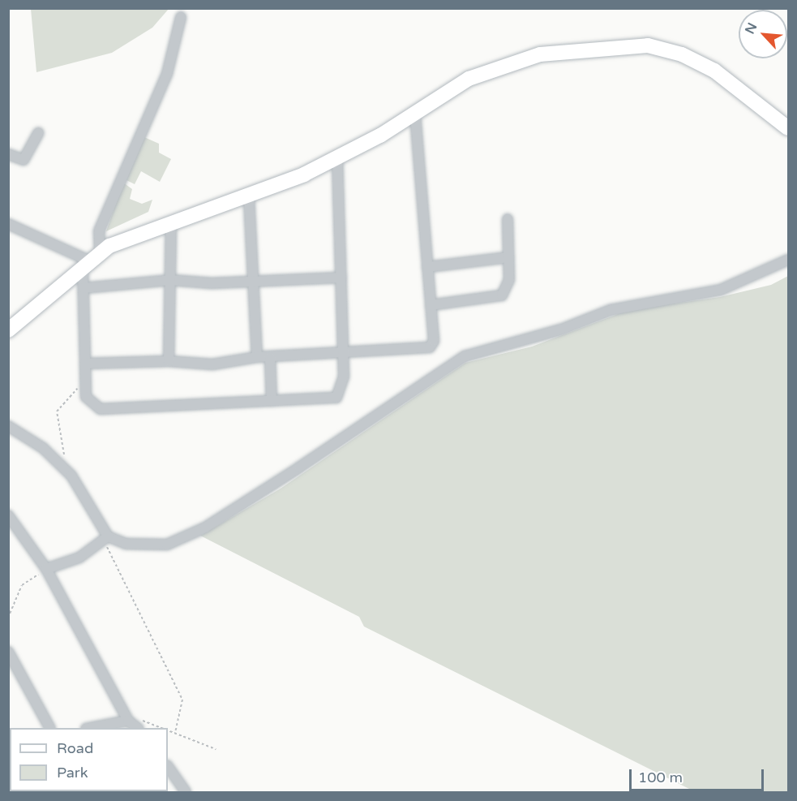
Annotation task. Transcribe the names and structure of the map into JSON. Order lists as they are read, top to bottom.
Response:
{
  "legend": ["Road", "Park"],
  "scale_bar": "100 m",
  "north": "top left"
}
